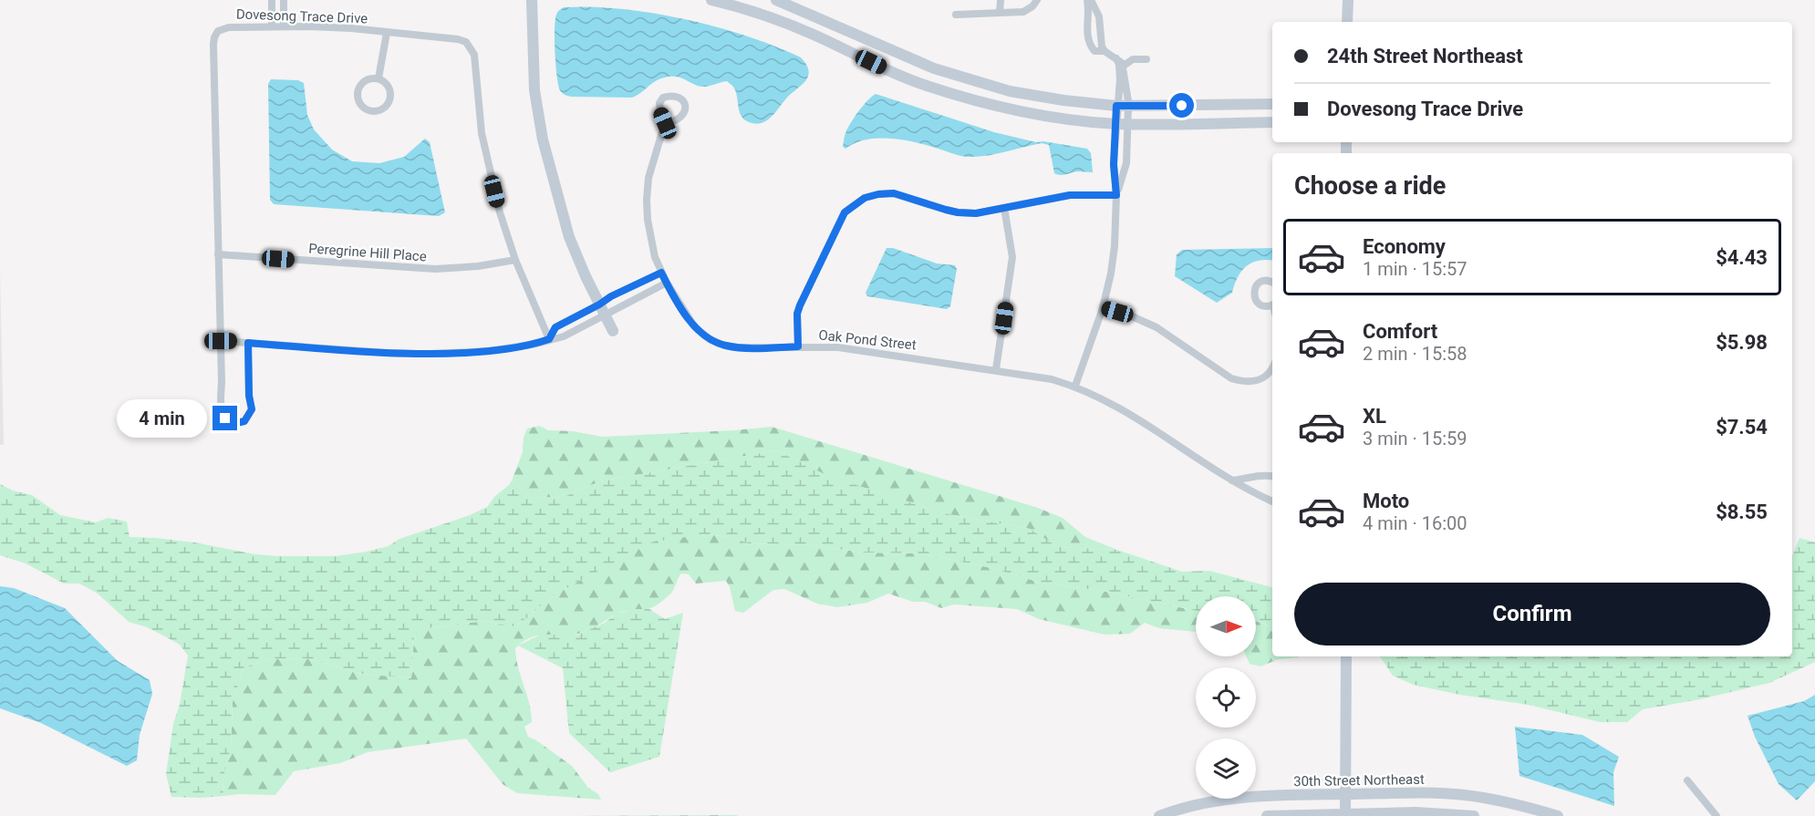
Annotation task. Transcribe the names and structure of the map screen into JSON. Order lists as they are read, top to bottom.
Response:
{
  "streets": {
    "street": [
      "Dovesong Trace Drive",
      "Peregrine Hill Place",
      "Oak Pond Street",
      "30th Street Northeast"
    ]
  },
  "crossings": [
    ["Dovesong Trace Drive", "Peregrine Hill Place"]
  ],
  "north": "right",
  "page": {
    "banner": ["24th Street Northeast", "Dovesong Trace Drive"],
    "heading": "Choose a ride",
    "list": [
      {
        "name": "Economy",
        "note": "1 min · 15:57",
        "value": "$4.43"
      },
      {
        "name": "Comfort",
        "note": "2 min · 15:58",
        "value": "$5.98"
      },
      {
        "name": "XL",
        "note": "3 min · 15:59",
        "value": "$7.54"
      },
      {
        "name": "Moto",
        "note": "4 min · 16:00",
        "value": "$8.55"
      }
    ],
    "bubble": "4 min",
    "buttons": "Confirm"
  }
}
